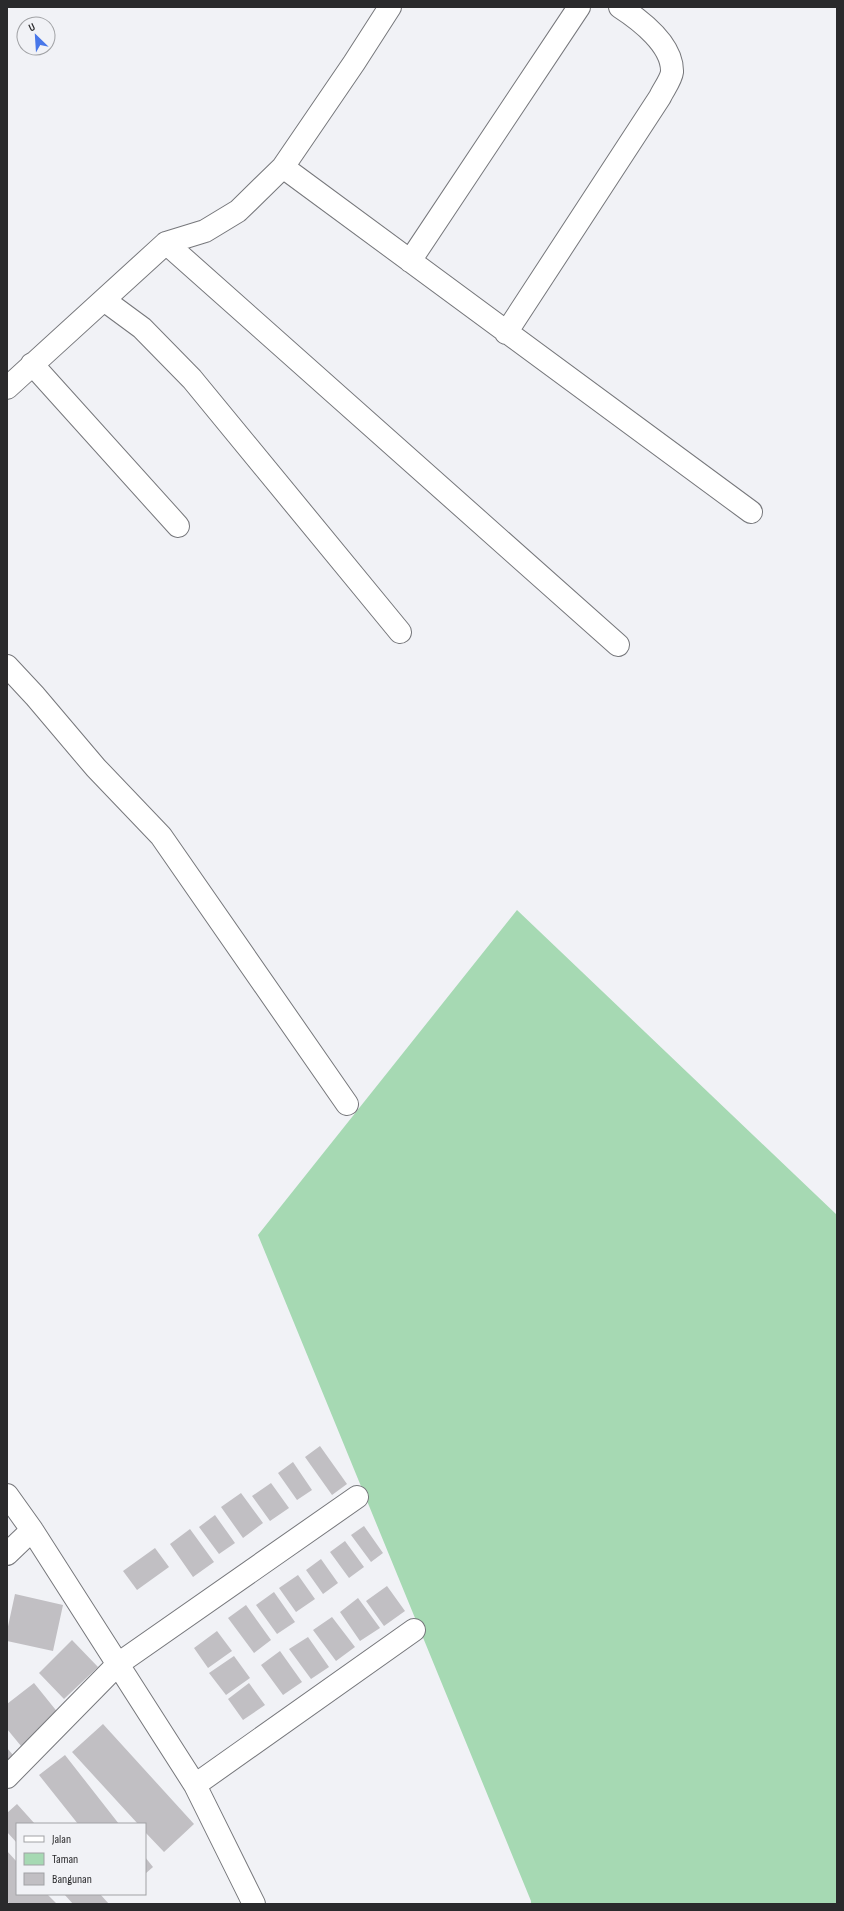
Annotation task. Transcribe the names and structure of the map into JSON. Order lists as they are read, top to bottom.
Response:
{
  "legend": ["Jalan", "Taman", "Bangunan"],
  "north": "top left"
}
